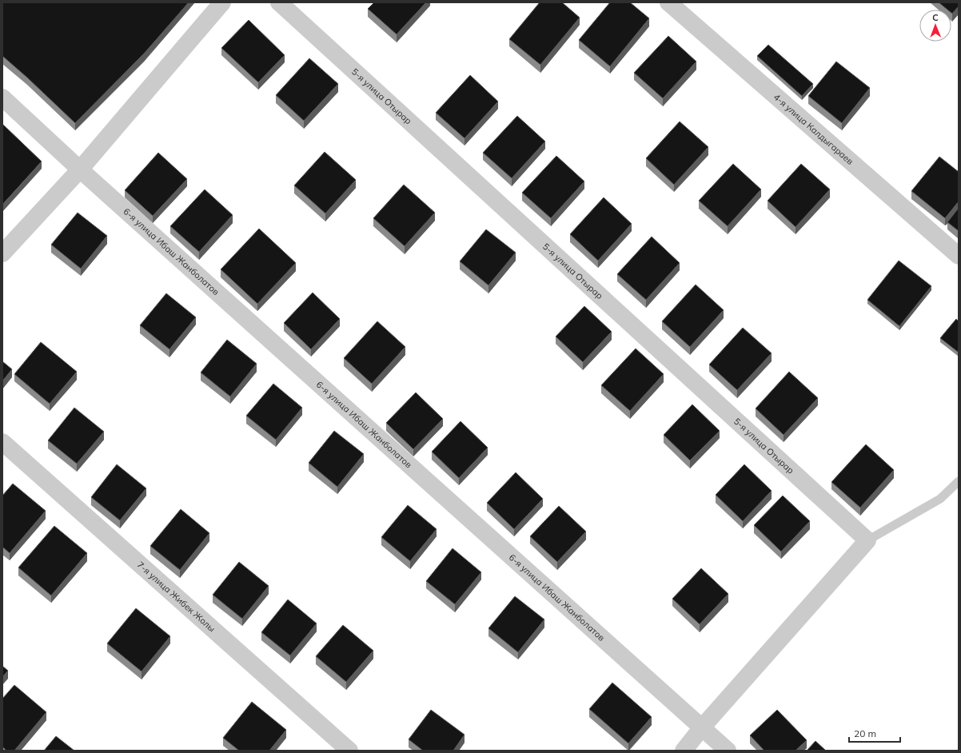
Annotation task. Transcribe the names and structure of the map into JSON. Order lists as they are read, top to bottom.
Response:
{
  "streets": {
    "street": [
      "5-я улица Отырар",
      "4-я улица Калдыгараев",
      "6-я улица Ибаш Жанболатов",
      "7-я улица Жибек Жолы"
    ]
  },
  "scale_bar": "20 m",
  "north": "top"
}
